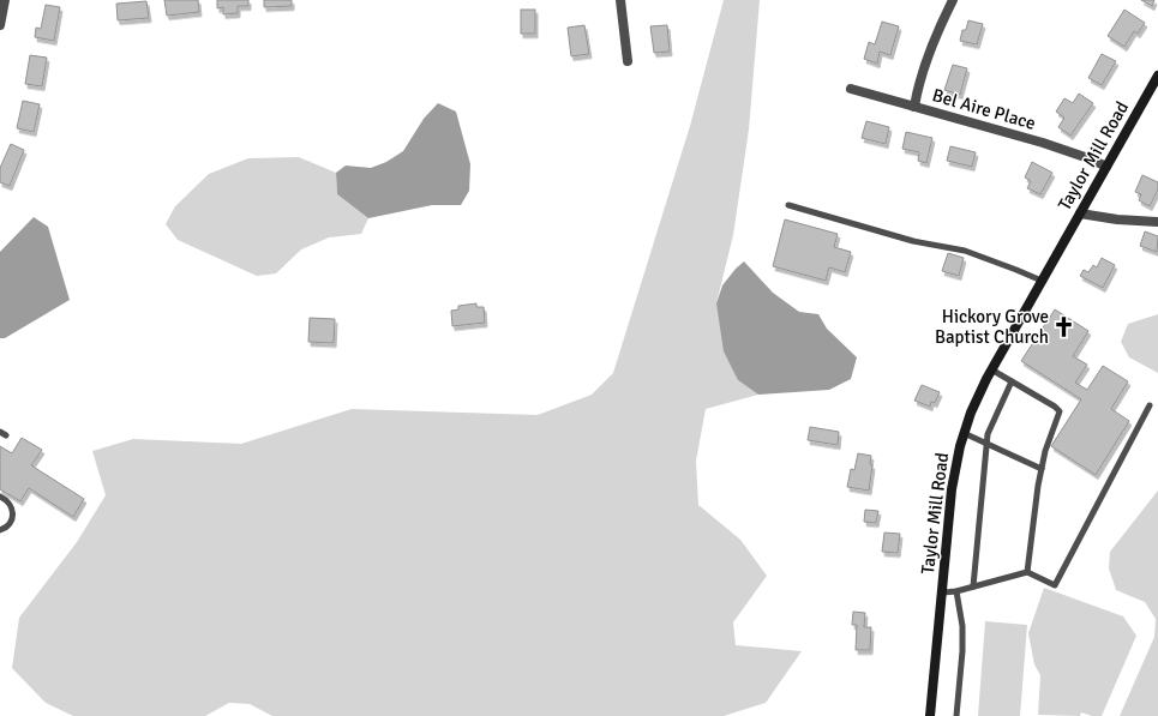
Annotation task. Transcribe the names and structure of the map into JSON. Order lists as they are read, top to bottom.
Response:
{
  "streets": {
    "main road": ["Taylor Mill Road"],
    "street": ["Bel Aire Place"]
  },
  "crossings": [
    ["Bel Aire Place", "Taylor Mill Road"]
  ],
  "places": {
    "church": ["Hickory Grove Baptist Church"]
  }
}
